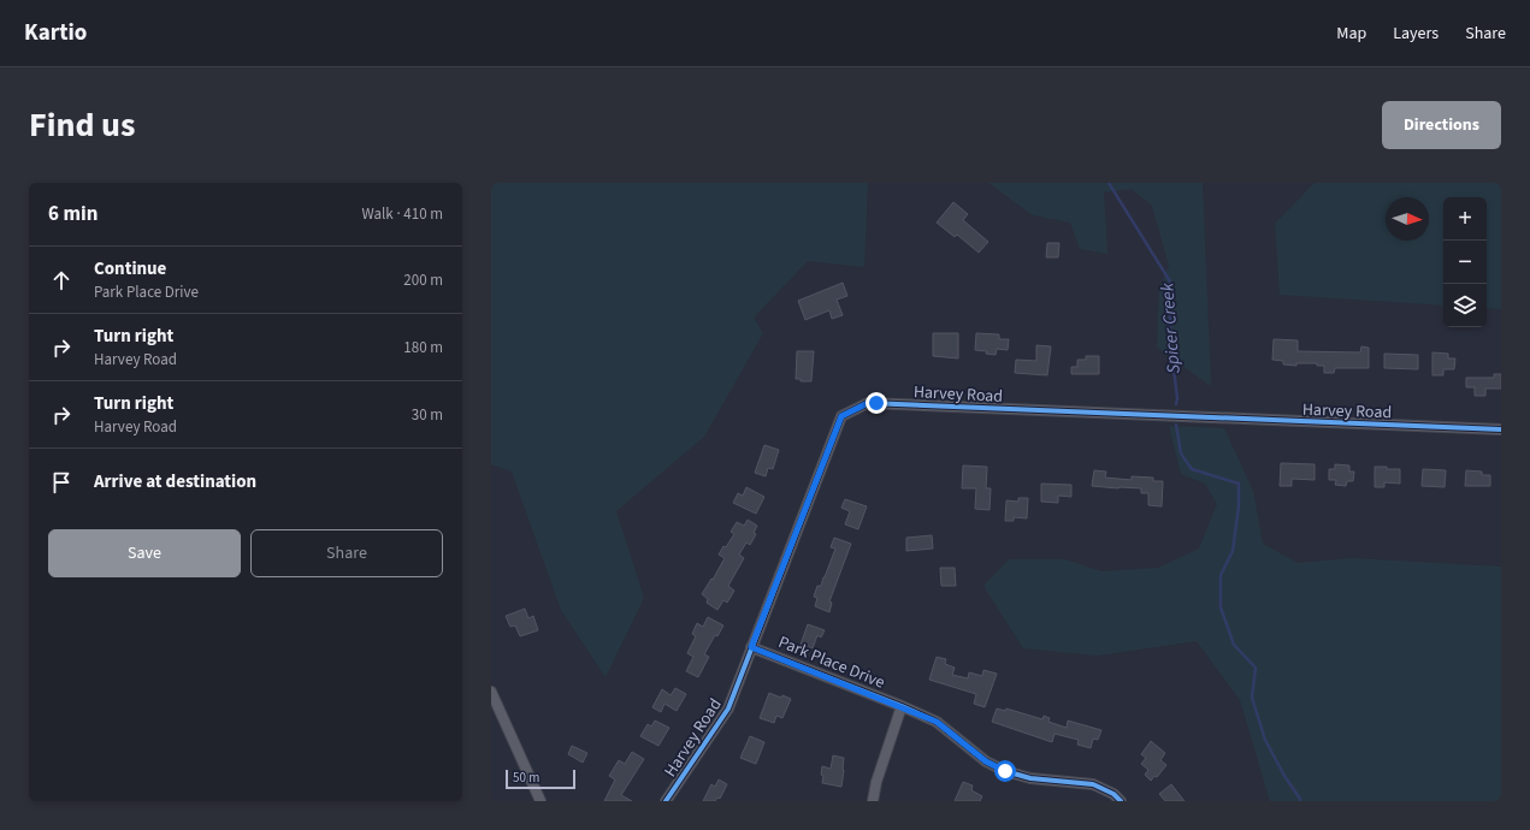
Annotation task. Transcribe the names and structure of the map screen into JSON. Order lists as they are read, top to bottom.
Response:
{
  "streets": {
    "street": ["Harvey Road", "Park Place Drive"]
  },
  "crossings": [
    ["Harvey Road", "Park Place Drive"]
  ],
  "water": ["Spicer Creek"],
  "scale_bar": "50 m",
  "north": "right",
  "page": {
    "header": "Kartio",
    "nav": ["Map", "Layers", "Share"],
    "title": "Find us",
    "buttons": [
      "Directions",
      ["Save", "Share"]
    ],
    "heading": ["6 min", "Walk · 410 m"],
    "map_buttons": ["+", "−"],
    "list": [
      ["Continue", "Park Place Drive", "200 m"],
      ["Turn right", "Harvey Road", "180 m"],
      ["Turn right", "Harvey Road", "30 m"],
      "Arrive at destination"
    ],
    "scale": "50 m"
  }
}
